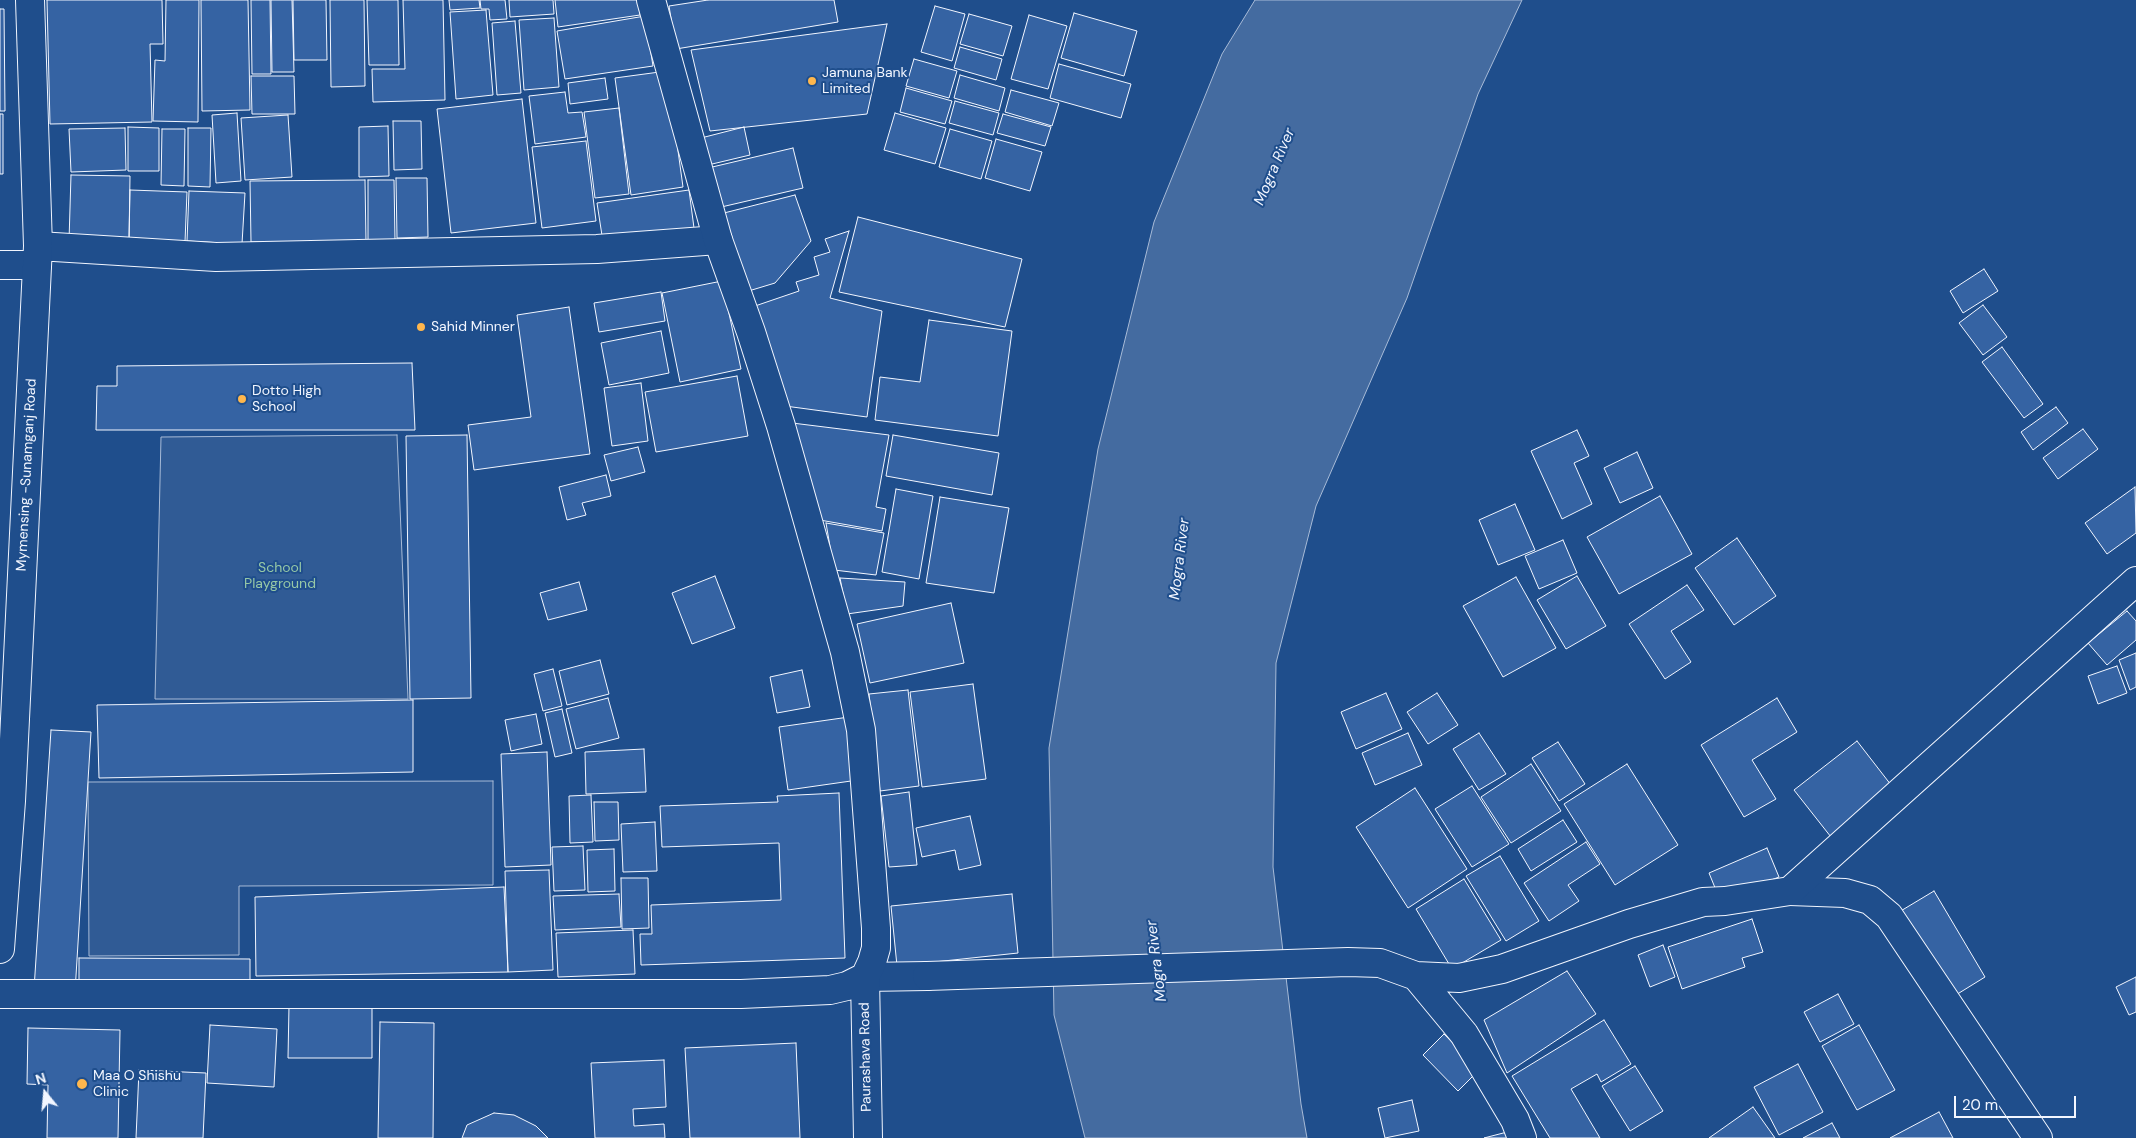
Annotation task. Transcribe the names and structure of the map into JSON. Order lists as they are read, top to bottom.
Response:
{
  "streets": {
    "street": ["Mymensing -Sunamganj Road", "Paurashava Road"]
  },
  "water": ["Mogra River"],
  "parks": ["School Playground"],
  "places": [
    "Jamuna Bank Limited",
    "Sahid Minner",
    "Dotto High School",
    "Maa O Shishu Clinic"
  ],
  "scale_bar": "20 m",
  "north": "top"
}
